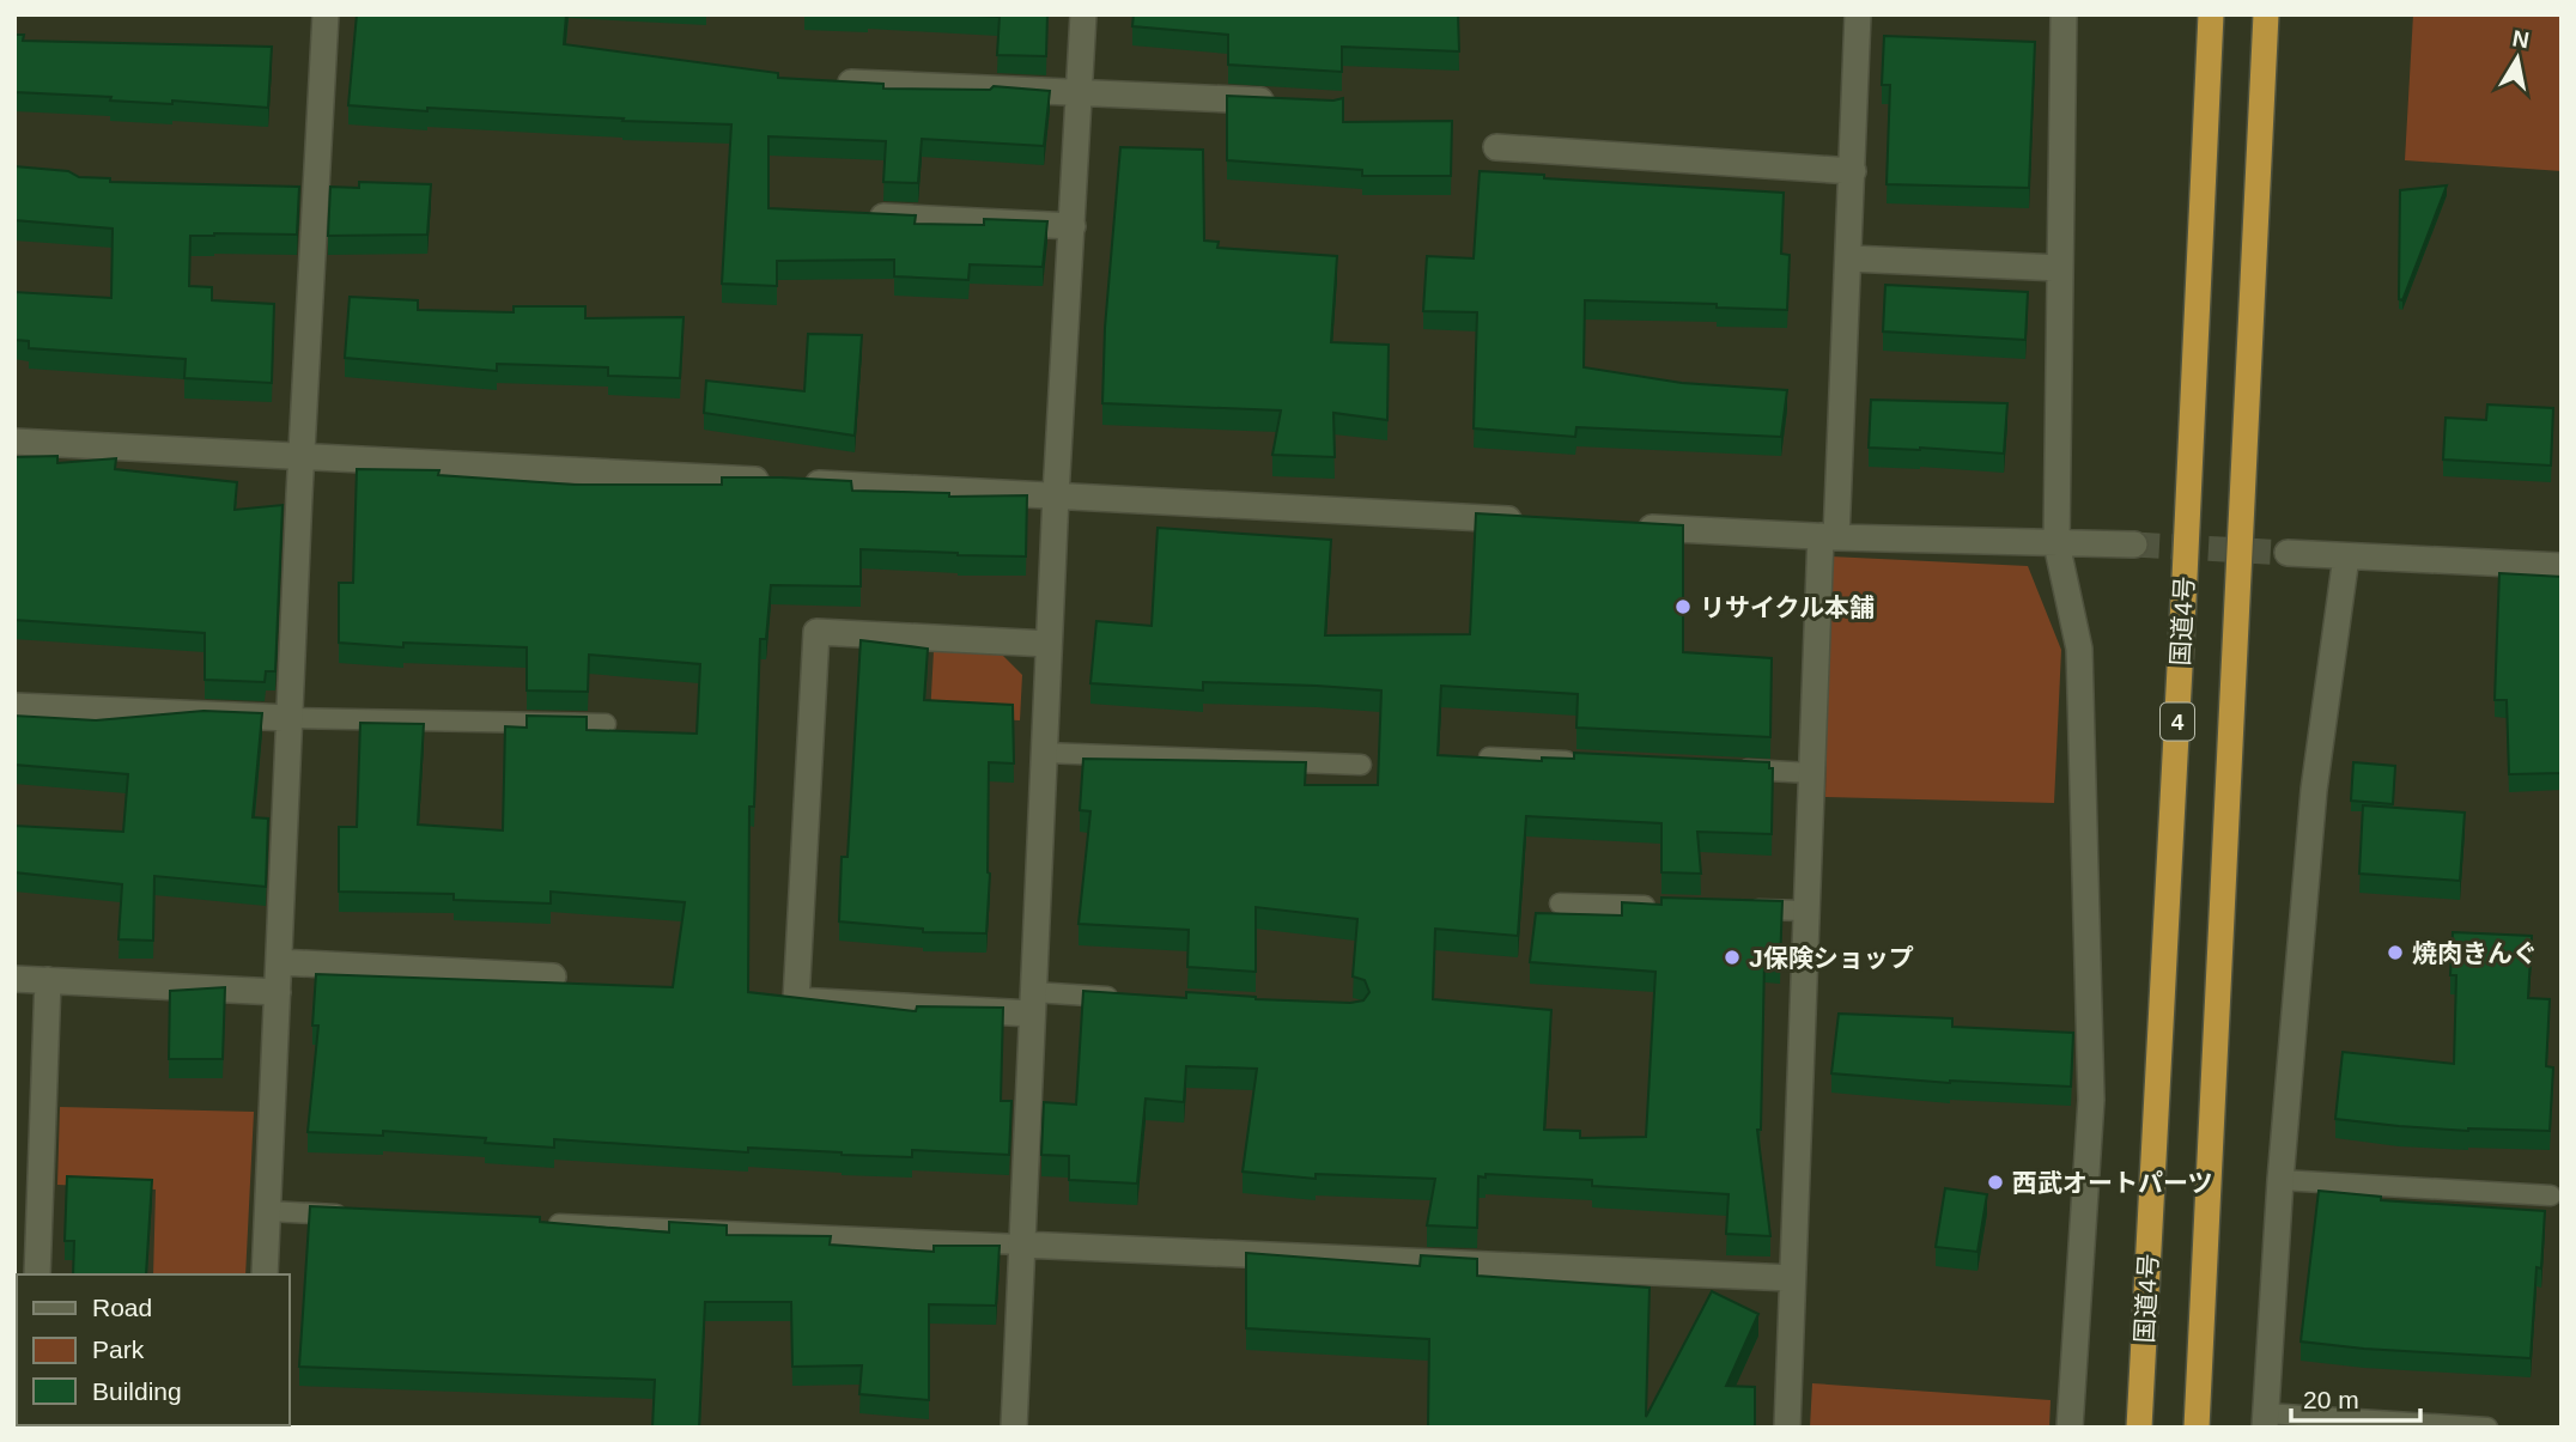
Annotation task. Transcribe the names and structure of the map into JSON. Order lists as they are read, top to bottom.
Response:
{
  "streets": {
    "highway": ["国道4号", "4"]
  },
  "places": [
    "リサイクル本舗",
    "焼肉きんぐ",
    "J保険ショップ",
    "西武オートパーツ"
  ],
  "legend": ["Road", "Park", "Building"],
  "scale_bar": "20 m",
  "north": "top"
}
